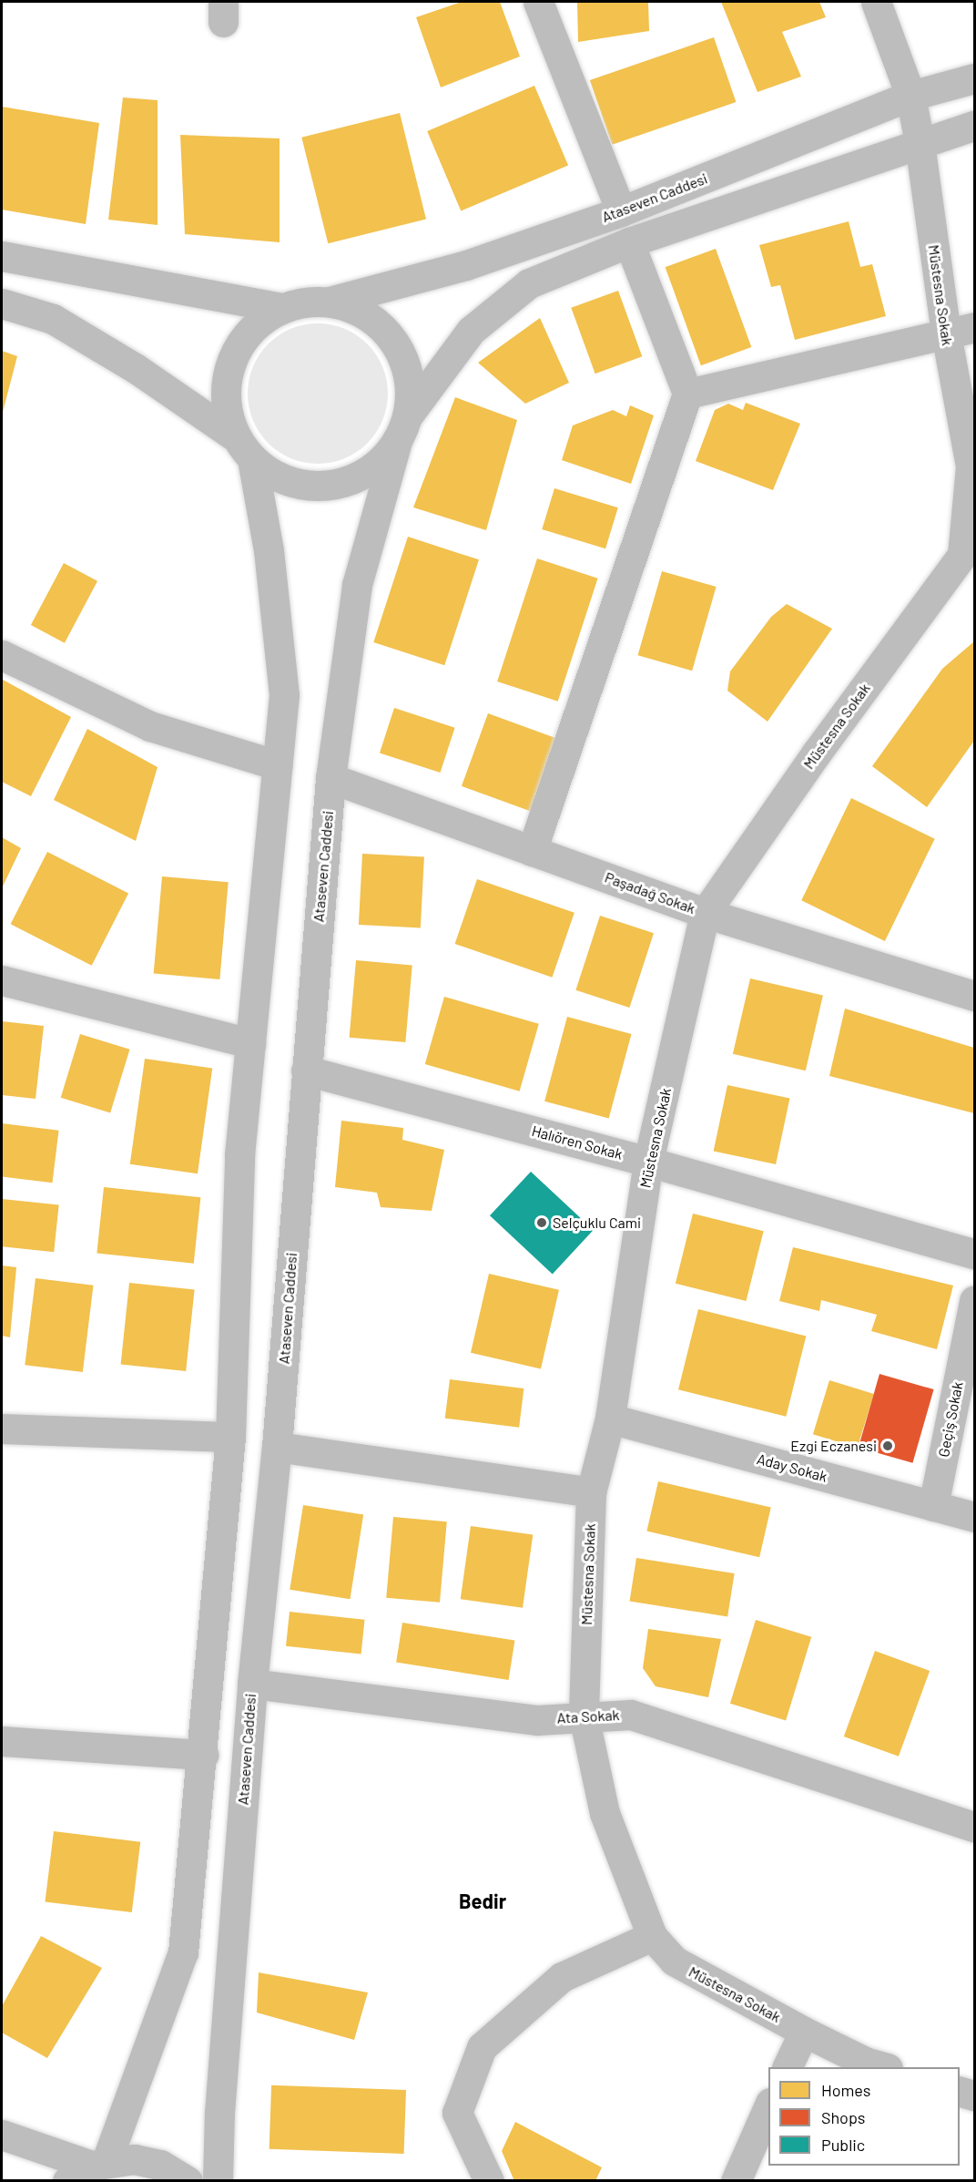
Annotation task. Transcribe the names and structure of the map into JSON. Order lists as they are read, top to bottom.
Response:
{
  "streets": {
    "street": [
      "Ataseven Caddesi",
      "Müstesna Sokak",
      "Paşadağ Sokak",
      "Halıören Sokak",
      "Geçiş Sokak",
      "Aday Sokak",
      "Ata Sokak"
    ]
  },
  "crossings": [
    ["Ataseven Caddesi", "Müstesna Sokak"],
    ["Ataseven Caddesi", "Paşadağ Sokak"],
    ["Ataseven Caddesi", "Halıören Sokak"],
    ["Ataseven Caddesi", "Ata Sokak"],
    ["Müstesna Sokak", "Paşadağ Sokak"],
    ["Müstesna Sokak", "Halıören Sokak"],
    ["Müstesna Sokak", "Aday Sokak"],
    ["Müstesna Sokak", "Ata Sokak"],
    ["Geçiş Sokak", "Aday Sokak"]
  ],
  "districts": ["Bedir"],
  "places": ["Selçuklu Cami", "Ezgi Eczanesi"],
  "legend": ["Homes", "Shops", "Public"]
}
